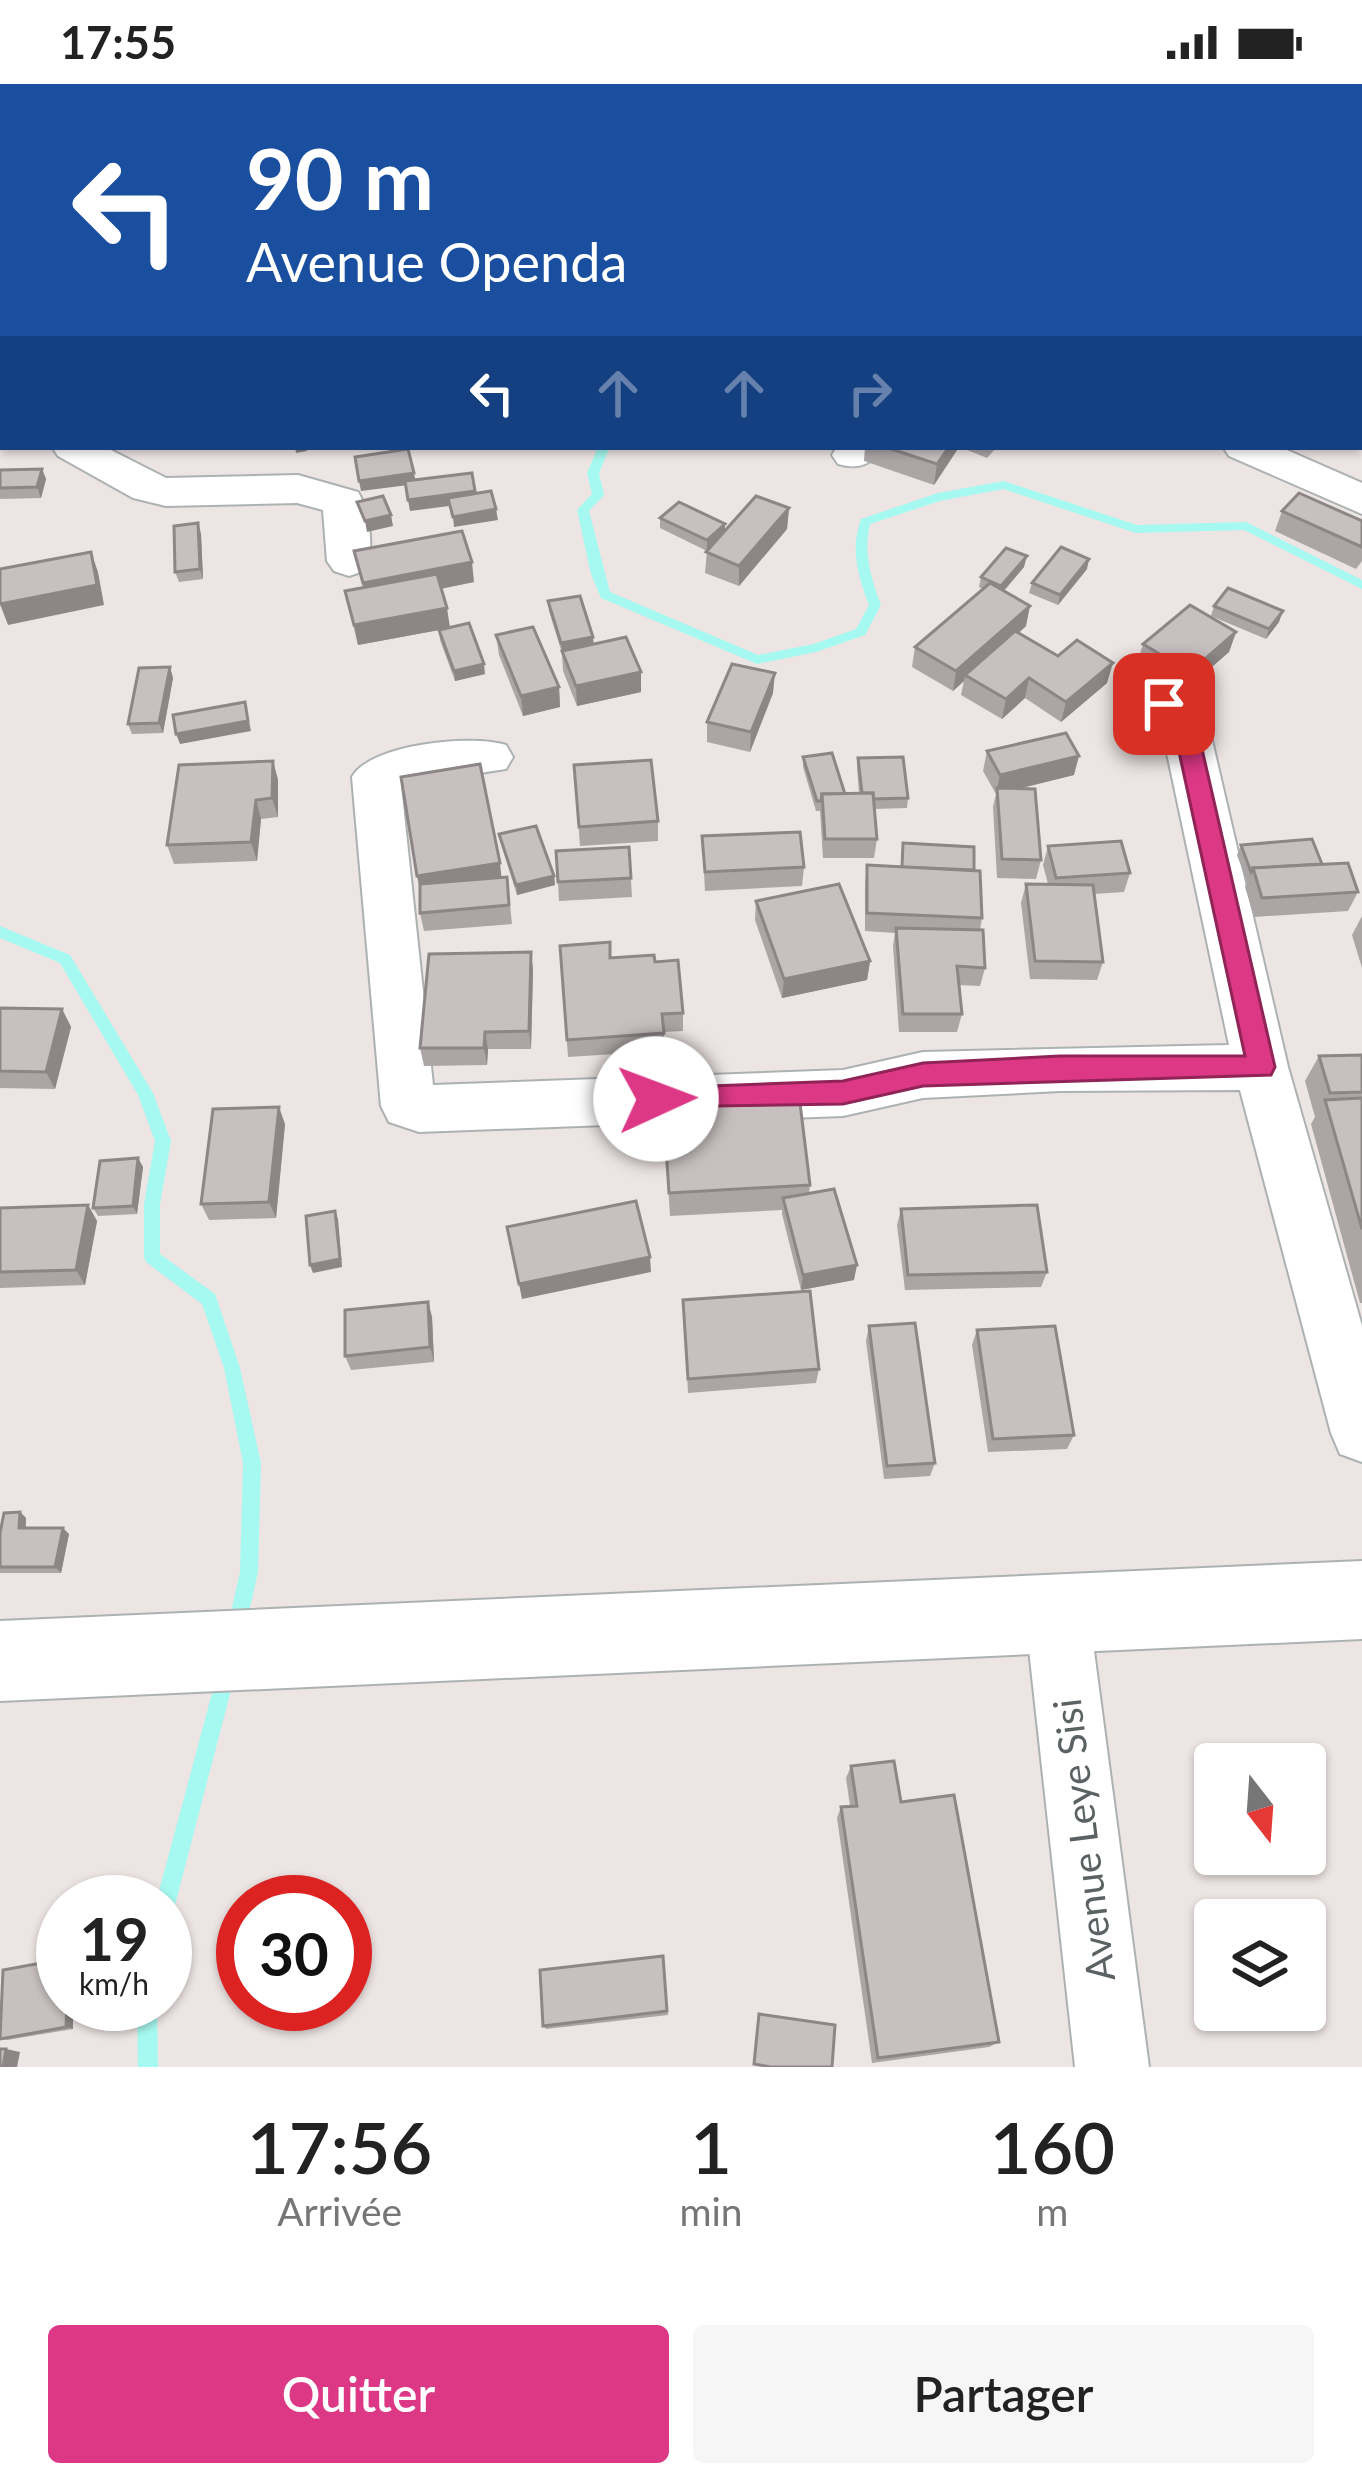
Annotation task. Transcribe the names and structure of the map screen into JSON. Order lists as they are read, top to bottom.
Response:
{
  "streets": {
    "street": ["Avenue Leye Sisi"]
  },
  "north": "bottom",
  "page": {
    "status": "17:55",
    "turn": ["90 m", "Avenue Openda"],
    "speed": "19 km/h",
    "limit": "30",
    "eta": [
      "17:56",
      "Arrivée",
      "1",
      "min",
      "160",
      "m"
    ],
    "buttons": ["Quitter", "Partager"]
  }
}
